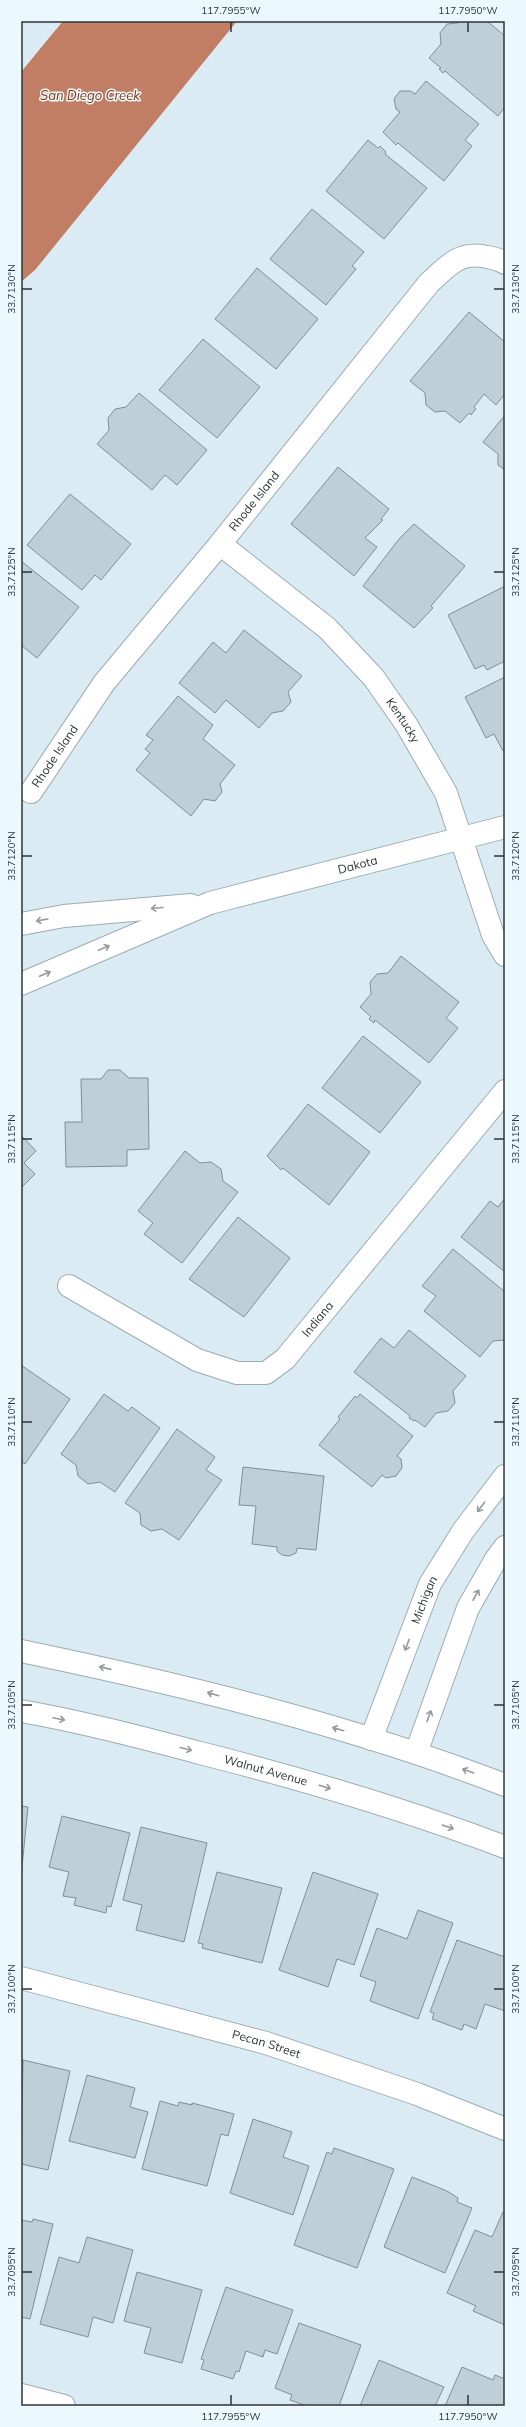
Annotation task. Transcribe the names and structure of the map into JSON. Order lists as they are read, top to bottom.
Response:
{
  "streets": {
    "street": [
      "Rhode Island",
      "Kentucky",
      "Dakota",
      "Indiana",
      "Michigan",
      "Walnut Avenue",
      "Pecan Street"
    ]
  },
  "crossings": [
    ["Rhode Island", "Kentucky"],
    ["Kentucky", "Dakota"]
  ],
  "water": ["San Diego Creek"],
  "coordinates": [
    "117.7955°W",
    "117.7950°W",
    "33.7130°N",
    "33.7125°N",
    "33.7120°N",
    "33.7115°N",
    "33.7110°N",
    "33.7105°N",
    "33.7100°N",
    "33.7095°N"
  ]
}
